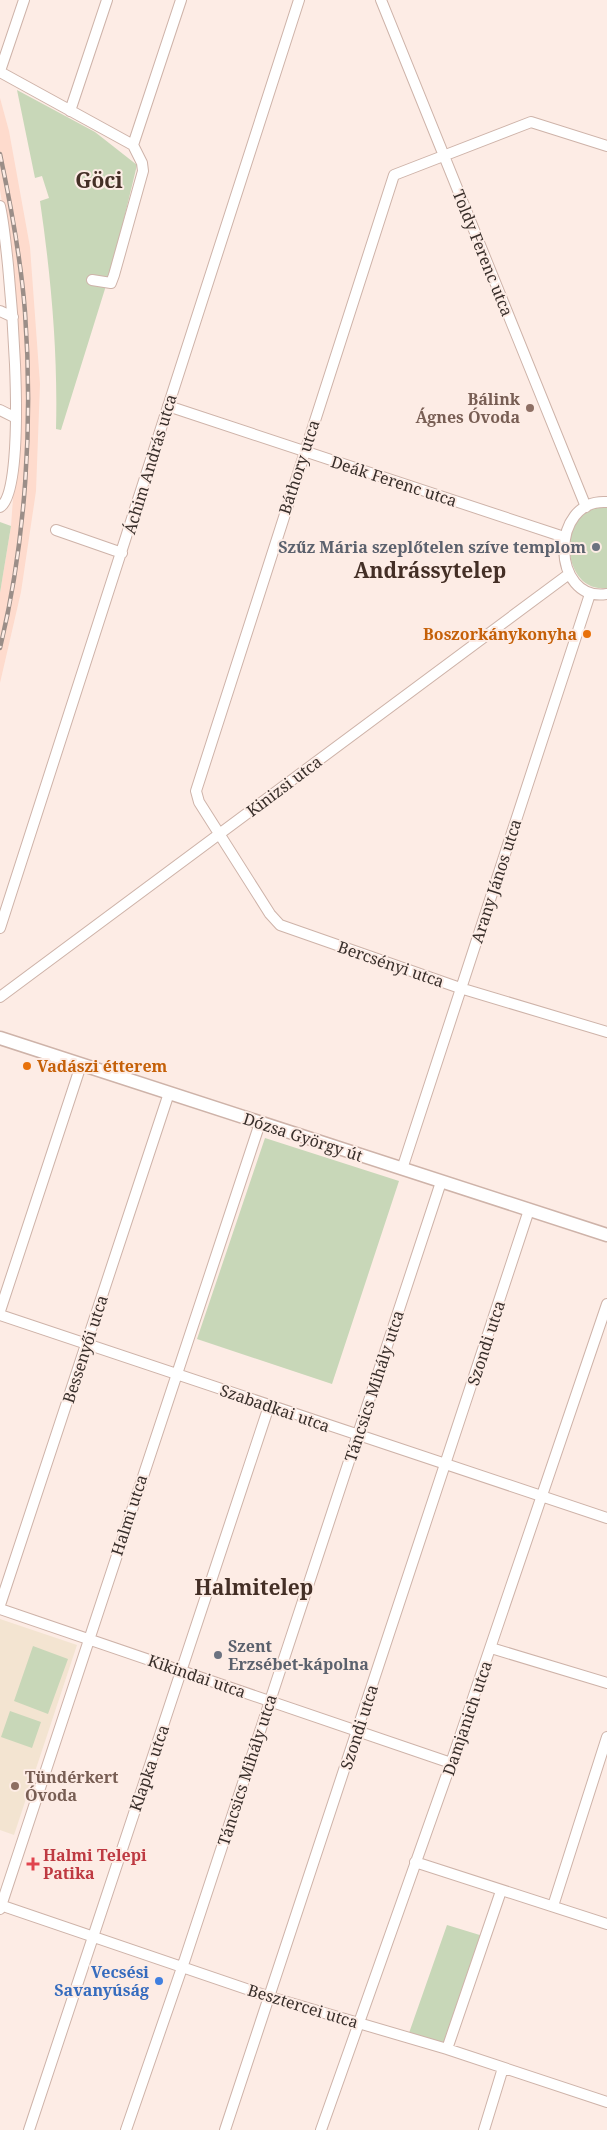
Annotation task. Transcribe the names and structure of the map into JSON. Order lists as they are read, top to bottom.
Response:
{
  "streets": {
    "main road": ["Dózsa György út"],
    "street": [
      "Toldy Ferenc utca",
      "Áchim András utca",
      "Báthory utca",
      "Deák Ferenc utca",
      "Kinizsi utca",
      "Arany János utca",
      "Bercsényi utca",
      "Szondi utca",
      "Bessenyői utca",
      "Táncsics Mihály utca",
      "Szabadkai utca",
      "Halmi utca",
      "Kikindai utca",
      "Damjanich utca",
      "Klapka utca",
      "Besztercei utca"
    ]
  },
  "crossings": [
    ["Toldy Ferenc utca", "Báthory utca"],
    ["Áchim András utca", "Deák Ferenc utca"],
    ["Báthory utca", "Deák Ferenc utca"],
    ["Báthory utca", "Kinizsi utca"],
    ["Báthory utca", "Bercsényi utca"],
    ["Kinizsi utca", "Bercsényi utca"],
    ["Arany János utca", "Bercsényi utca"],
    ["Arany János utca", "Dózsa György út"],
    ["Dózsa György út", "Szondi utca"],
    ["Dózsa György út", "Bessenyői utca"],
    ["Dózsa György út", "Táncsics Mihály utca"],
    ["Dózsa György út", "Halmi utca"],
    ["Szondi utca", "Szabadkai utca"],
    ["Szondi utca", "Kikindai utca"],
    ["Szondi utca", "Besztercei utca"],
    ["Bessenyői utca", "Szabadkai utca"],
    ["Táncsics Mihály utca", "Szabadkai utca"],
    ["Táncsics Mihály utca", "Kikindai utca"],
    ["Táncsics Mihály utca", "Besztercei utca"],
    ["Szabadkai utca", "Halmi utca"],
    ["Szabadkai utca", "Damjanich utca"],
    ["Szabadkai utca", "Klapka utca"],
    ["Halmi utca", "Kikindai utca"],
    ["Halmi utca", "Besztercei utca"],
    ["Kikindai utca", "Damjanich utca"],
    ["Kikindai utca", "Klapka utca"],
    ["Damjanich utca", "Besztercei utca"],
    ["Klapka utca", "Besztercei utca"]
  ],
  "districts": ["Göci", "Andrássytelep", "Halmitelep"],
  "places": {
    "other": [
      "Bálink Ágnes Óvoda",
      "Szűz Mária szeplőtelen szíve templom",
      "Boszorkánykonyha",
      "Vadászi étterem",
      "Szent Erzsébet-kápolna",
      "Tündérkert Óvoda",
      "Vecsési Savanyúság"
    ],
    "health": ["Halmi Telepi Patika"]
  }
}
